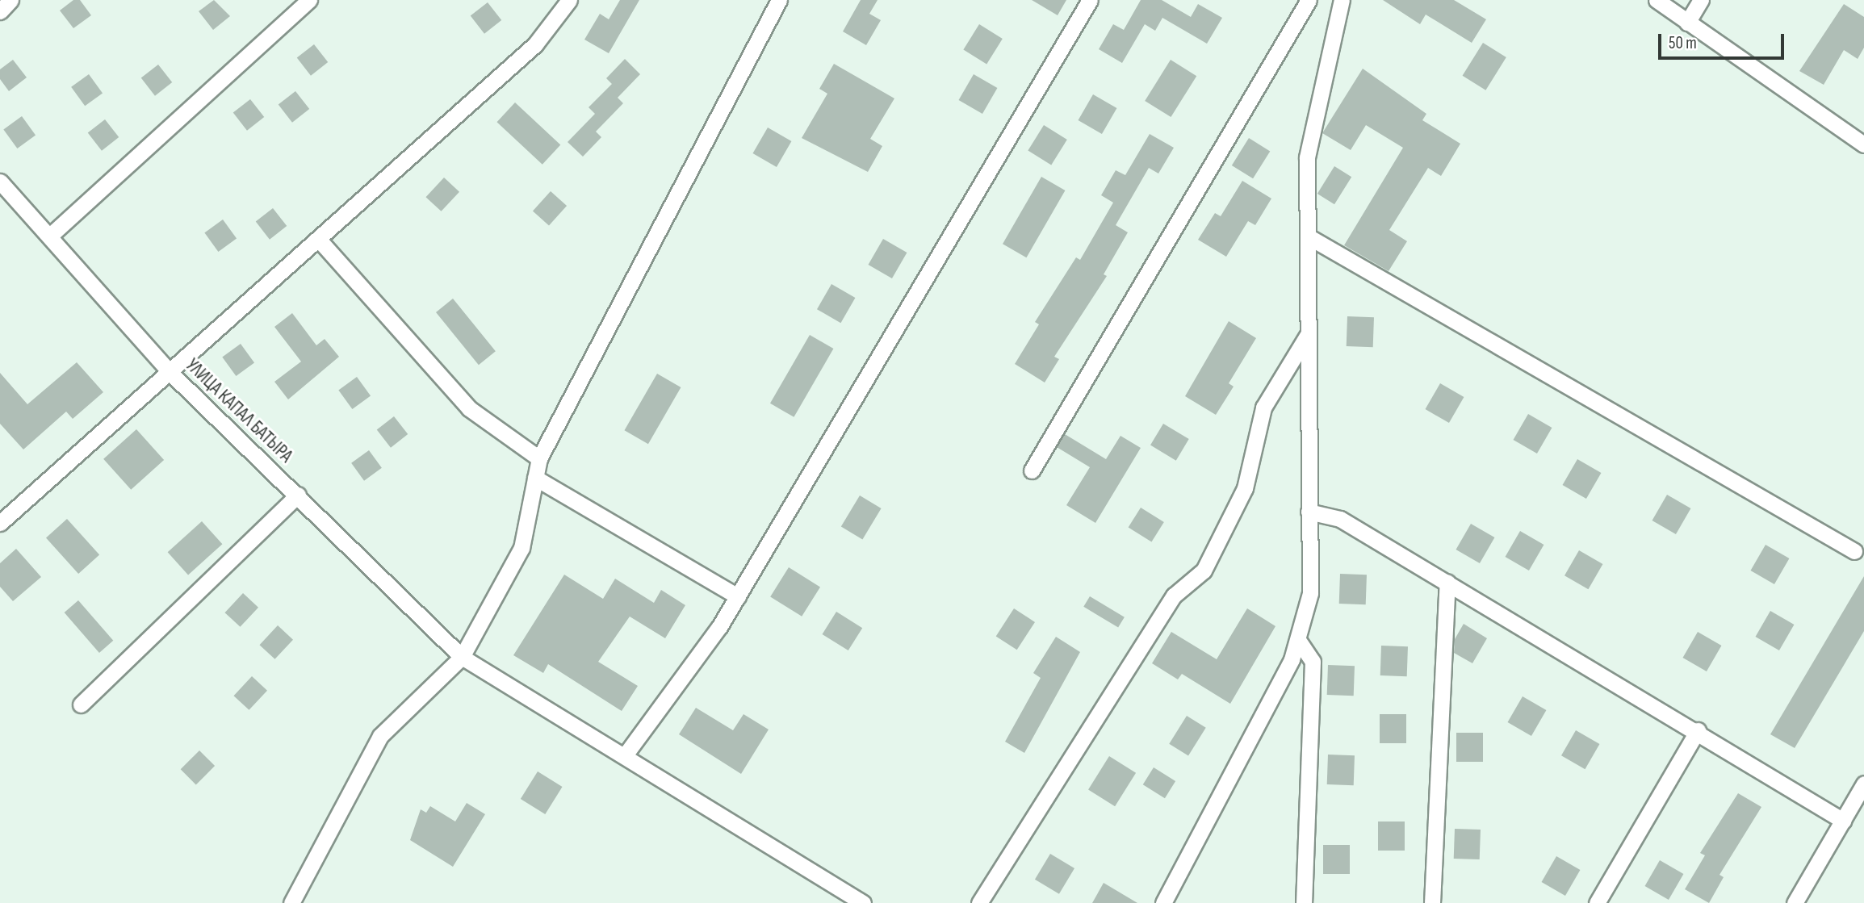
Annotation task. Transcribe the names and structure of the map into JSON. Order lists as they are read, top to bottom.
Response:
{
  "streets": {
    "street": ["УЛИЦА КАПАЛ БАТЫРА"]
  },
  "scale_bar": "50 m"
}
